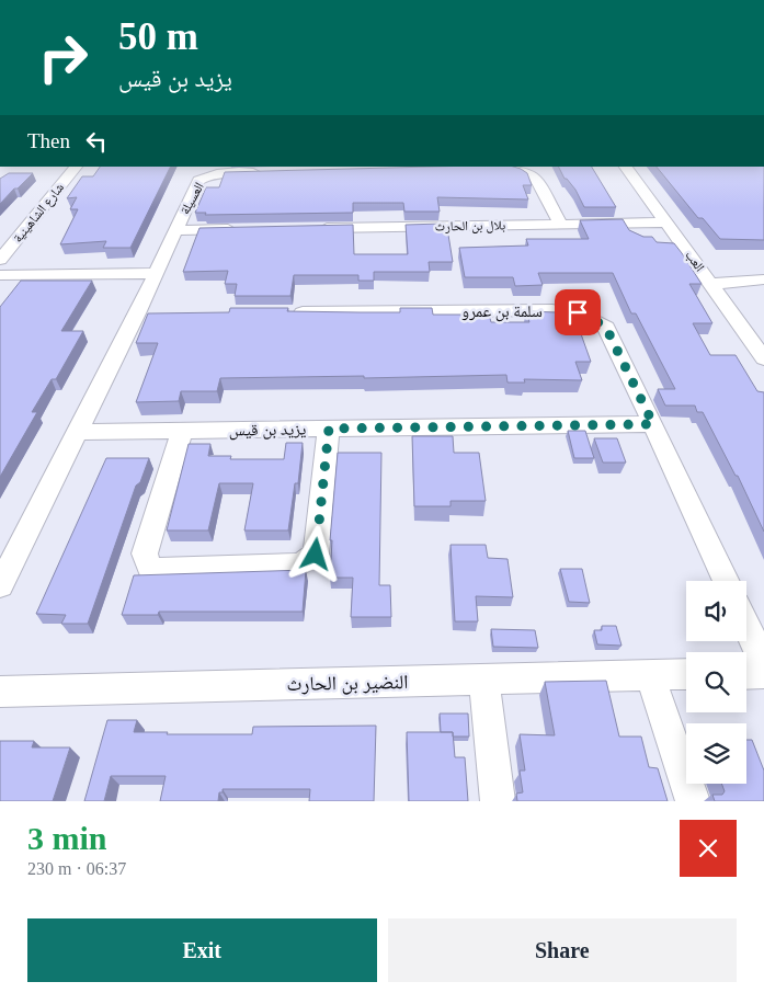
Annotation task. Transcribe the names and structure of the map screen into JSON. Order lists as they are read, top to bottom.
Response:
{
  "streets": {
    "street": [
      "العسيلة",
      "شارع الشاهينية",
      "بلال بن الحارث",
      "العب",
      "سلمة بن عمرو",
      "يزيد بن قيس",
      "النضير بن الحارث"
    ]
  },
  "crossings": [
    ["العسيلة", "يزيد بن قيس"],
    ["بلال بن الحارث", "العب"],
    ["سلمة بن عمرو", "يزيد بن قيس"]
  ],
  "page": {
    "turn": ["50 m", "يزيد بن قيس"],
    "then": "Then",
    "heading": ["3 min", "230 m · 06:37"],
    "buttons": ["Exit", "Share"]
  }
}
